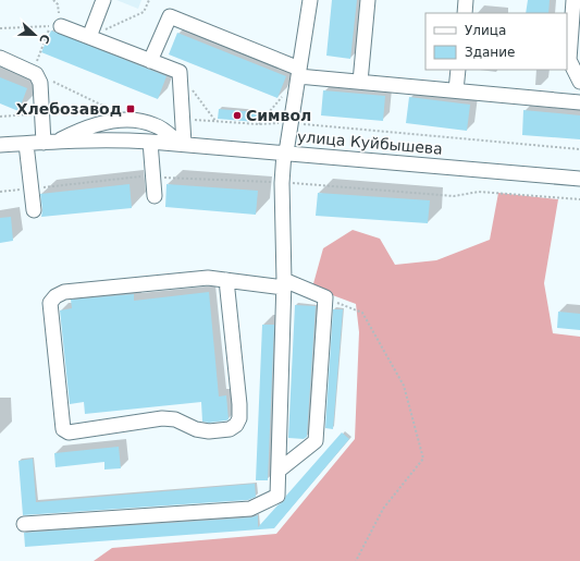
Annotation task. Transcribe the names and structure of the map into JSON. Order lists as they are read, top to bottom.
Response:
{
  "streets": {
    "street": ["улица Куйбышева"]
  },
  "places": {
    "transit": ["Хлебозавод"],
    "other": ["Символ"]
  },
  "legend": ["Улица", "Здание"],
  "north": "right"
}
